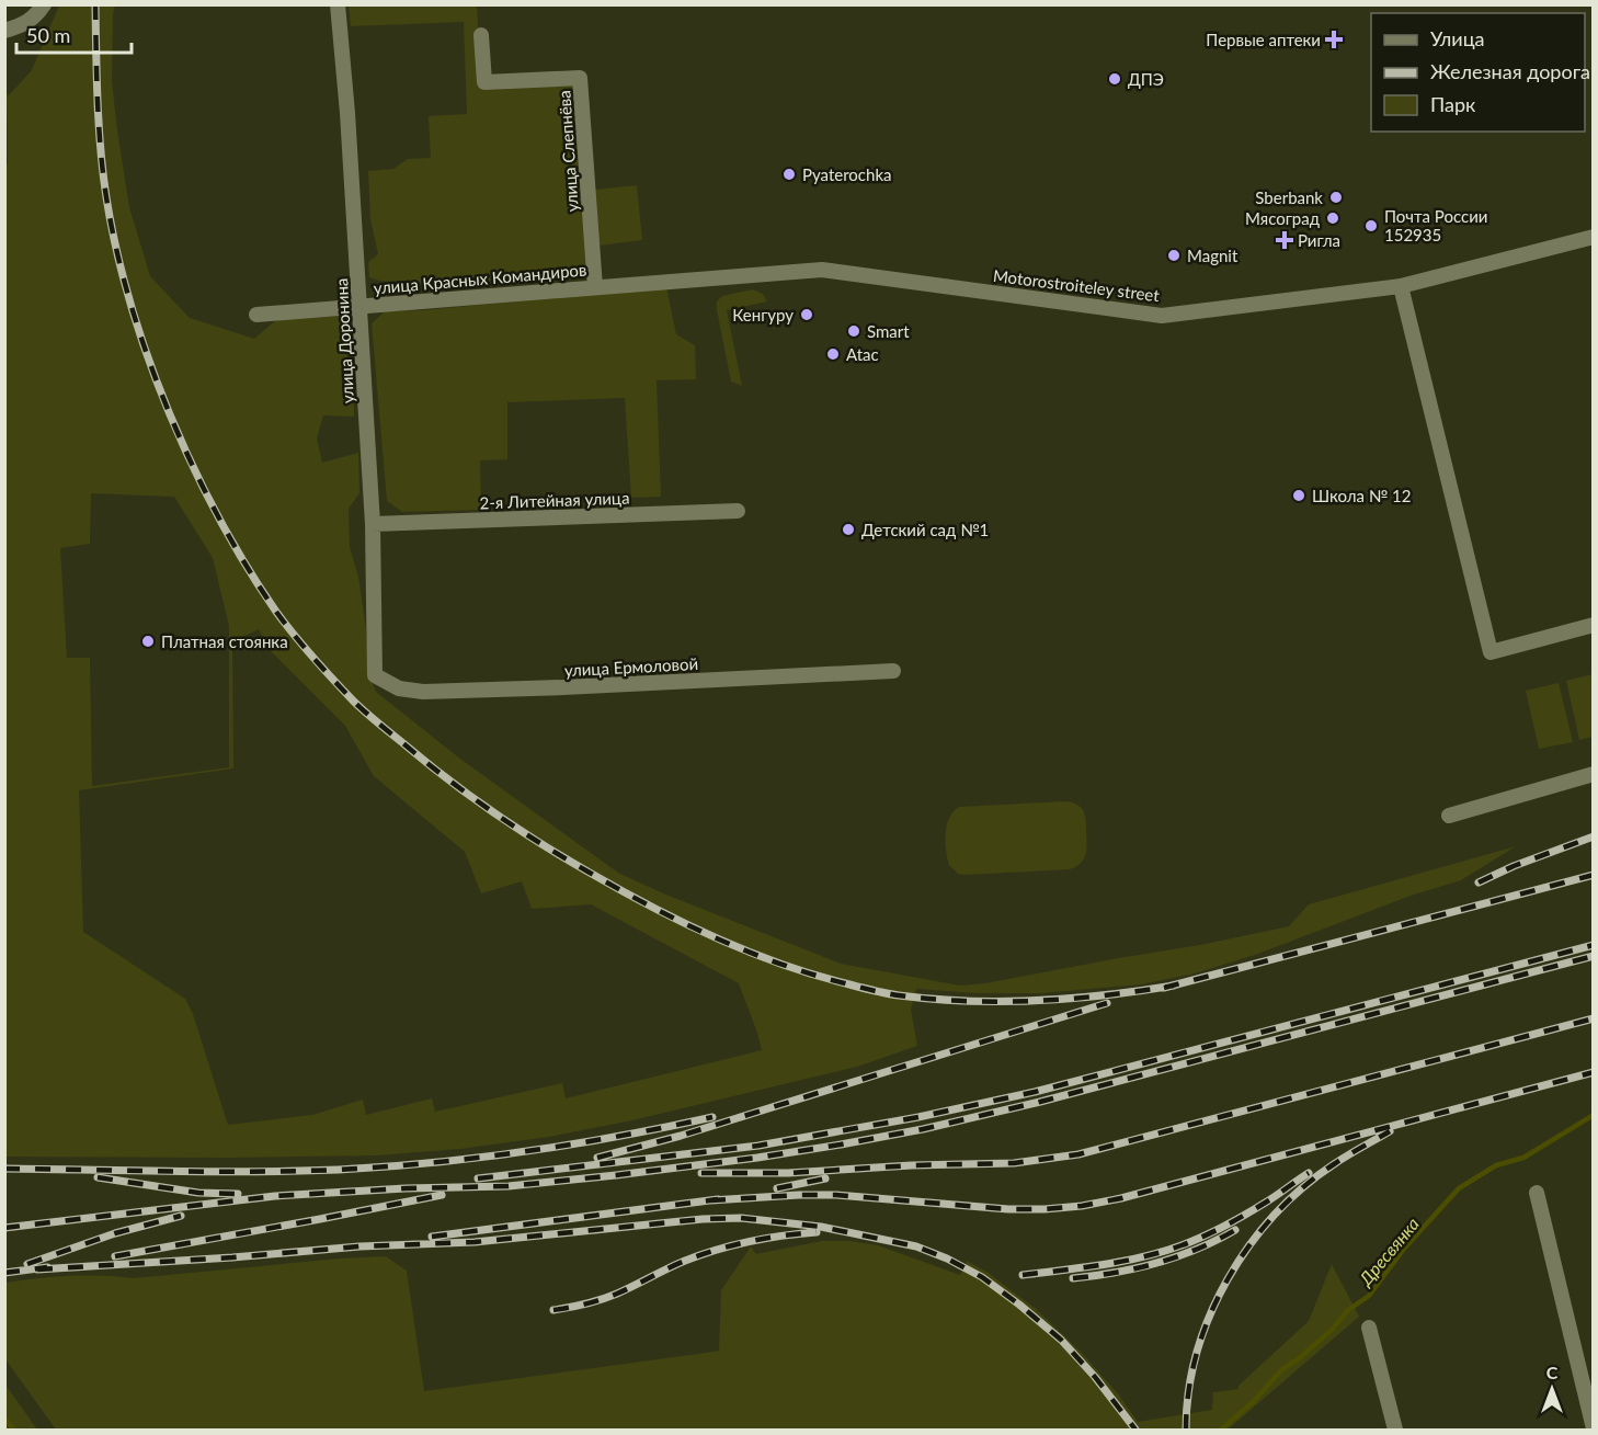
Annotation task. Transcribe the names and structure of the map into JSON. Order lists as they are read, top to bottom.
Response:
{
  "streets": {
    "street": [
      "улица Слепнёва",
      "улица Красных Командиров",
      "Motorostroiteley street",
      "улица Доронина",
      "2-я Литейная улица",
      "улица Ермоловой"
    ]
  },
  "crossings": [
    ["улица Слепнёва", "улица Красных Командиров"],
    ["улица Красных Командиров", "Motorostroiteley street"],
    ["улица Красных Командиров", "улица Доронина"],
    ["улица Доронина", "2-я Литейная улица"],
    ["улица Доронина", "улица Ермоловой"]
  ],
  "water": ["Дресвянка"],
  "places": {
    "health": ["Первые аптеки", "Ригла"],
    "other": [
      "ДПЭ",
      "Pyaterochka",
      "Sberbank",
      "Мясоград",
      "Почта России 152935",
      "Magnit",
      "Кенгуру",
      "Smart",
      "Atac",
      "Школа № 12",
      "Детский сад №1",
      "Платная стоянка"
    ]
  },
  "legend": ["Улица", "Железная дорога", "Парк"],
  "scale_bar": "50 m",
  "north": "top"
}
